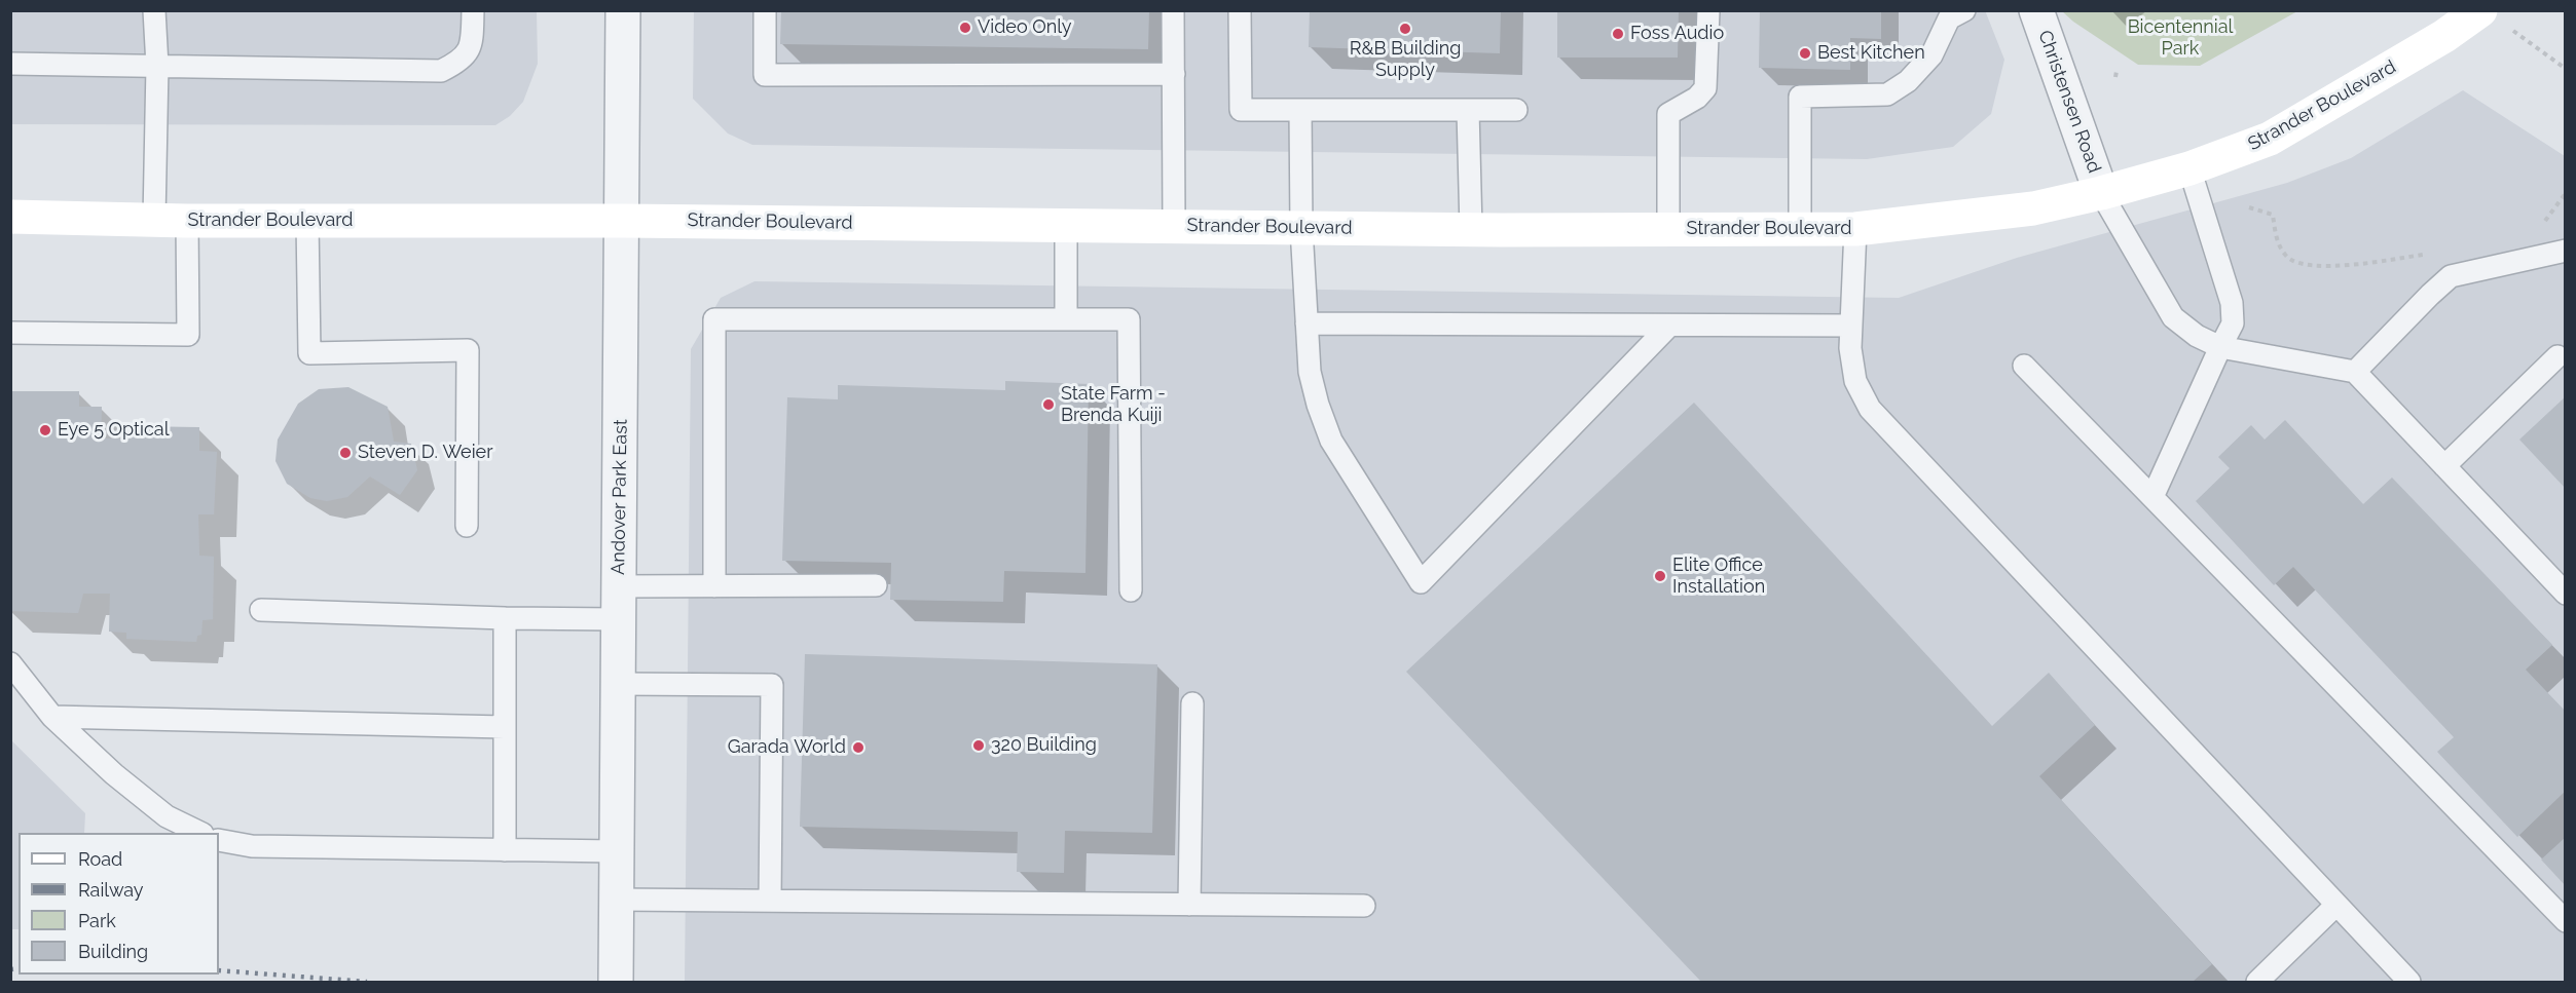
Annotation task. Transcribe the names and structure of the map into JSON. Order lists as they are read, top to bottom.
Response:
{
  "streets": {
    "main road": ["Strander Boulevard"],
    "street": ["Christensen Road", "Andover Park East"]
  },
  "crossings": [
    ["Christensen Road", "Strander Boulevard"],
    ["Strander Boulevard", "Andover Park East"]
  ],
  "parks": ["Bicentennial Park"],
  "places": [
    "Video Only",
    "R&B Building Supply",
    "Foss Audio",
    "Best Kitchen",
    "State Farm - Brenda Kuiji",
    "Eye 5 Optical",
    "Steven D. Weier",
    "Elite Office Installation",
    "320 Building",
    "Garada World"
  ],
  "legend": [
    "Road",
    "Railway",
    "Park",
    "Building"
  ]
}
